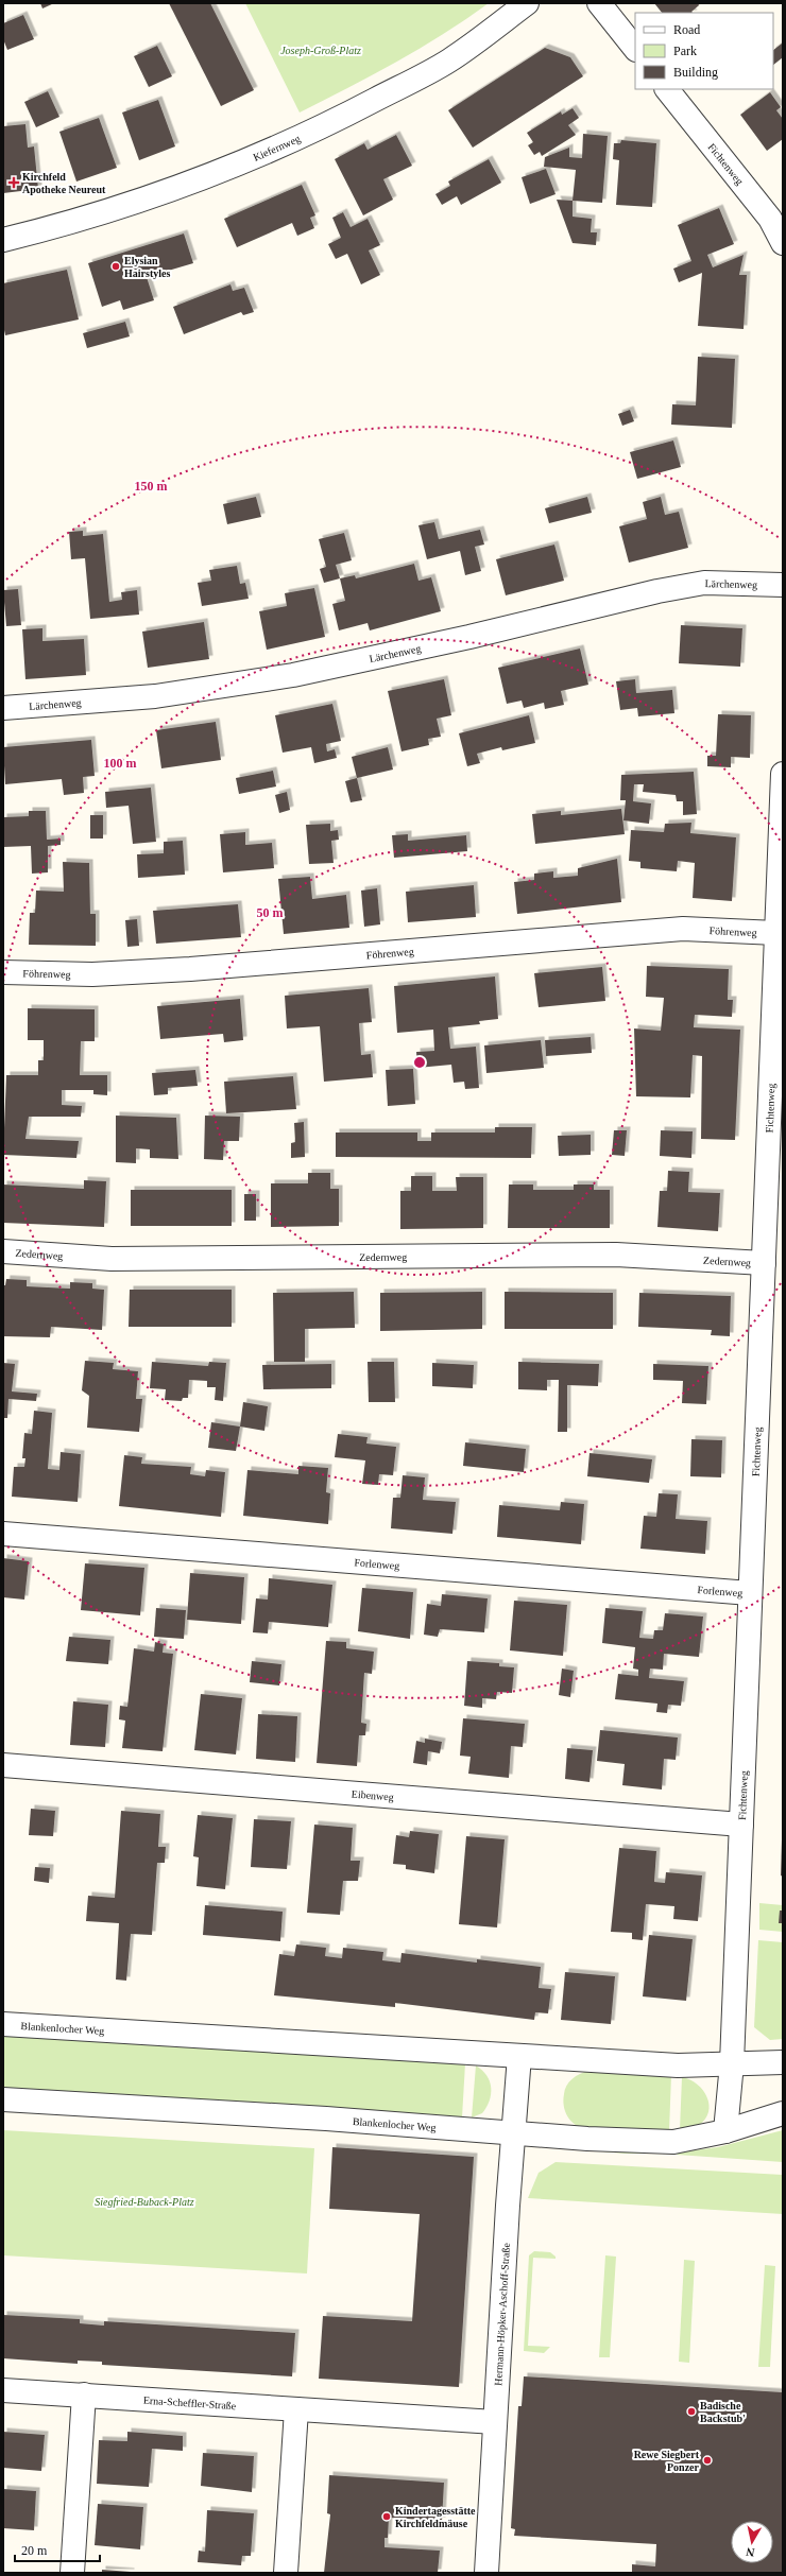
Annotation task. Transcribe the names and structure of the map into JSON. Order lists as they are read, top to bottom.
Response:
{
  "streets": {
    "street": [
      "Kiefernweg",
      "Fichtenweg",
      "Lärchenweg",
      "Föhrenweg",
      "Zedernweg",
      "Forlenweg",
      "Eibenweg",
      "Blankenlocher Weg",
      "Hermann-Höpker-Aschoff-Straße",
      "Erna-Scheffler-Straße"
    ]
  },
  "crossings": [
    ["Fichtenweg", "Föhrenweg"],
    ["Fichtenweg", "Zedernweg"],
    ["Fichtenweg", "Forlenweg"],
    ["Fichtenweg", "Eibenweg"],
    ["Fichtenweg", "Blankenlocher Weg"],
    ["Blankenlocher Weg", "Hermann-Höpker-Aschoff-Straße"],
    ["Hermann-Höpker-Aschoff-Straße", "Erna-Scheffler-Straße"]
  ],
  "parks": ["Joseph-Groß-Platz", "Siegfried-Buback-Platz"],
  "places": {
    "health": ["Kirchfeld Apotheke Neureut"],
    "other": [
      "Elysian Hairstyles",
      "Badische Backstub'",
      "Rewe Siegbert Ponzer",
      "Kindertagesstätte Kirchfeldmäuse"
    ]
  },
  "legend": ["Road", "Park", "Building"],
  "scale_bar": "20 m",
  "north": "bottom",
  "rings": ["150 m", "100 m", "50 m"]
}
